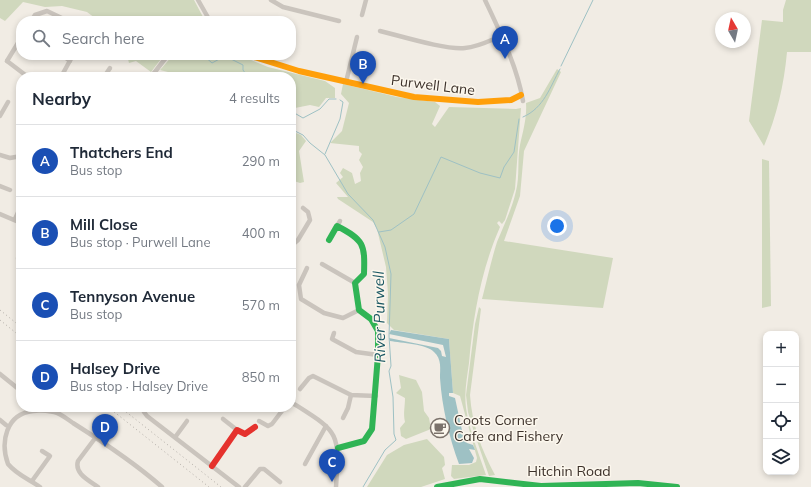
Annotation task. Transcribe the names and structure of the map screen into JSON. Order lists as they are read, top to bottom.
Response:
{
  "streets": {
    "street": ["Purwell Lane", "Hitchin Road"]
  },
  "water": ["River Purwell"],
  "places": {
    "cafe": ["Coots Corner Cafe and Fishery"]
  },
  "north": "top",
  "page": {
    "search": "Search here",
    "pins": [
      "A",
      "B",
      "D",
      "C"
    ],
    "heading": ["Nearby", "4 results"],
    "list": [
      {
        "mark": "A",
        "name": "Thatchers End",
        "note": "Bus stop",
        "value": "290 m"
      },
      {
        "mark": "B",
        "name": "Mill Close",
        "note": "Bus stop · Purwell Lane",
        "value": "400 m"
      },
      {
        "mark": "C",
        "name": "Tennyson Avenue",
        "note": "Bus stop",
        "value": "570 m"
      },
      {
        "mark": "D",
        "name": "Halsey Drive",
        "note": "Bus stop · Halsey Drive",
        "value": "850 m"
      }
    ],
    "map_buttons": ["+", "−"]
  }
}
